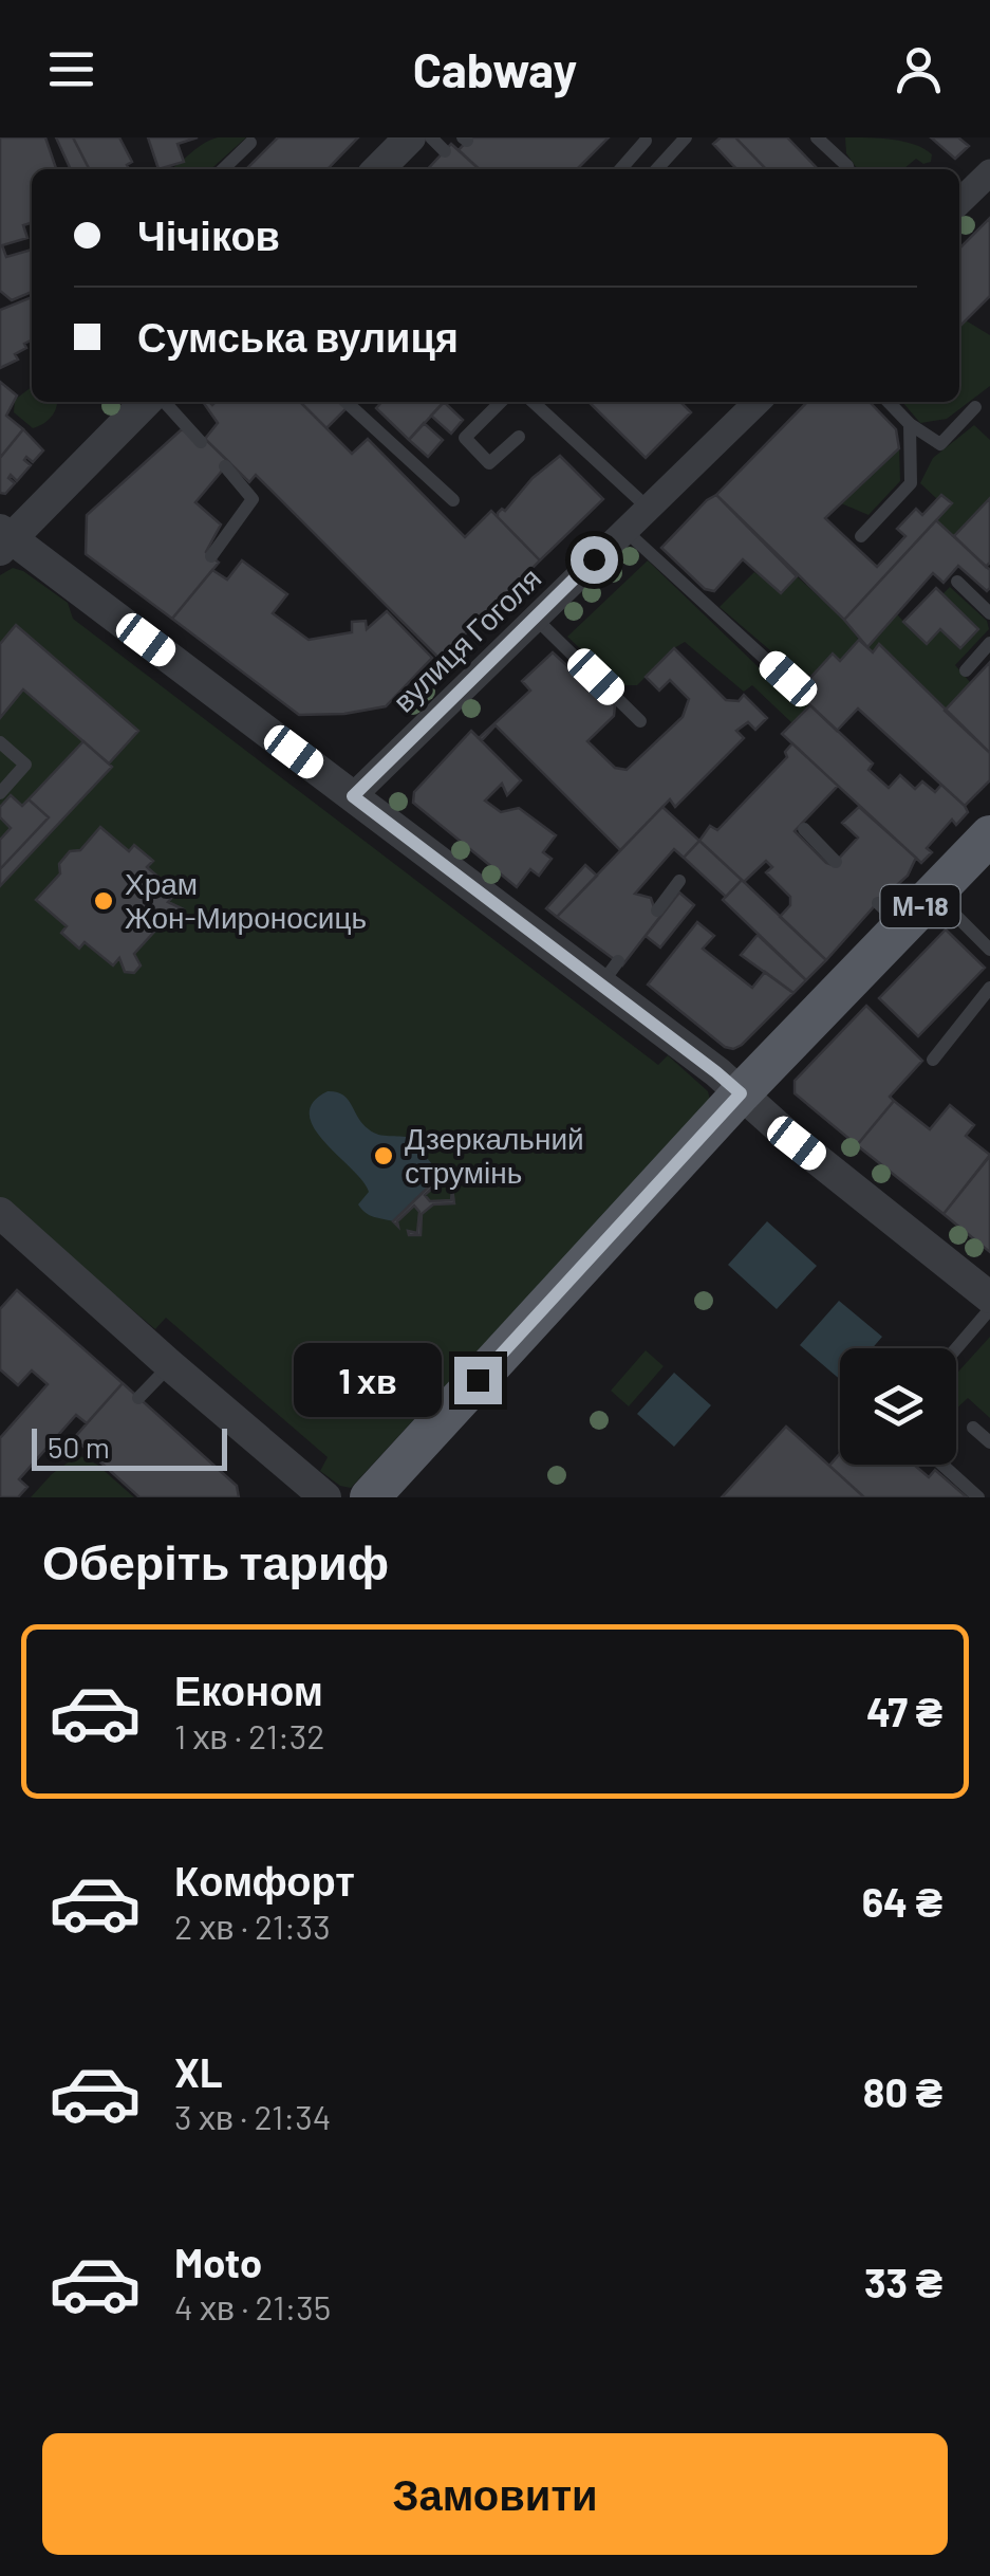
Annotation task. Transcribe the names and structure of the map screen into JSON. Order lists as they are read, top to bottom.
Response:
{
  "streets": {
    "main road": ["М-18"],
    "street": ["вулиця Гоголя"]
  },
  "places": ["Храм Жон-Мироносиць", "Дзеркальний струмінь"],
  "scale_bar": "50 m",
  "page": {
    "header": "Cabway",
    "banner": ["Чічіков", "Сумська вулиця"],
    "bubble": "1 хв",
    "scale": "50 m",
    "heading": "Оберіть тариф",
    "list": [
      {
        "name": "Економ",
        "note": "1 хв · 21:32",
        "value": "47 ₴"
      },
      {
        "name": "Комфорт",
        "note": "2 хв · 21:33",
        "value": "64 ₴"
      },
      {
        "name": "XL",
        "note": "3 хв · 21:34",
        "value": "80 ₴"
      },
      {
        "name": "Moto",
        "note": "4 хв · 21:35",
        "value": "33 ₴"
      }
    ],
    "buttons": "Замовити"
  }
}
